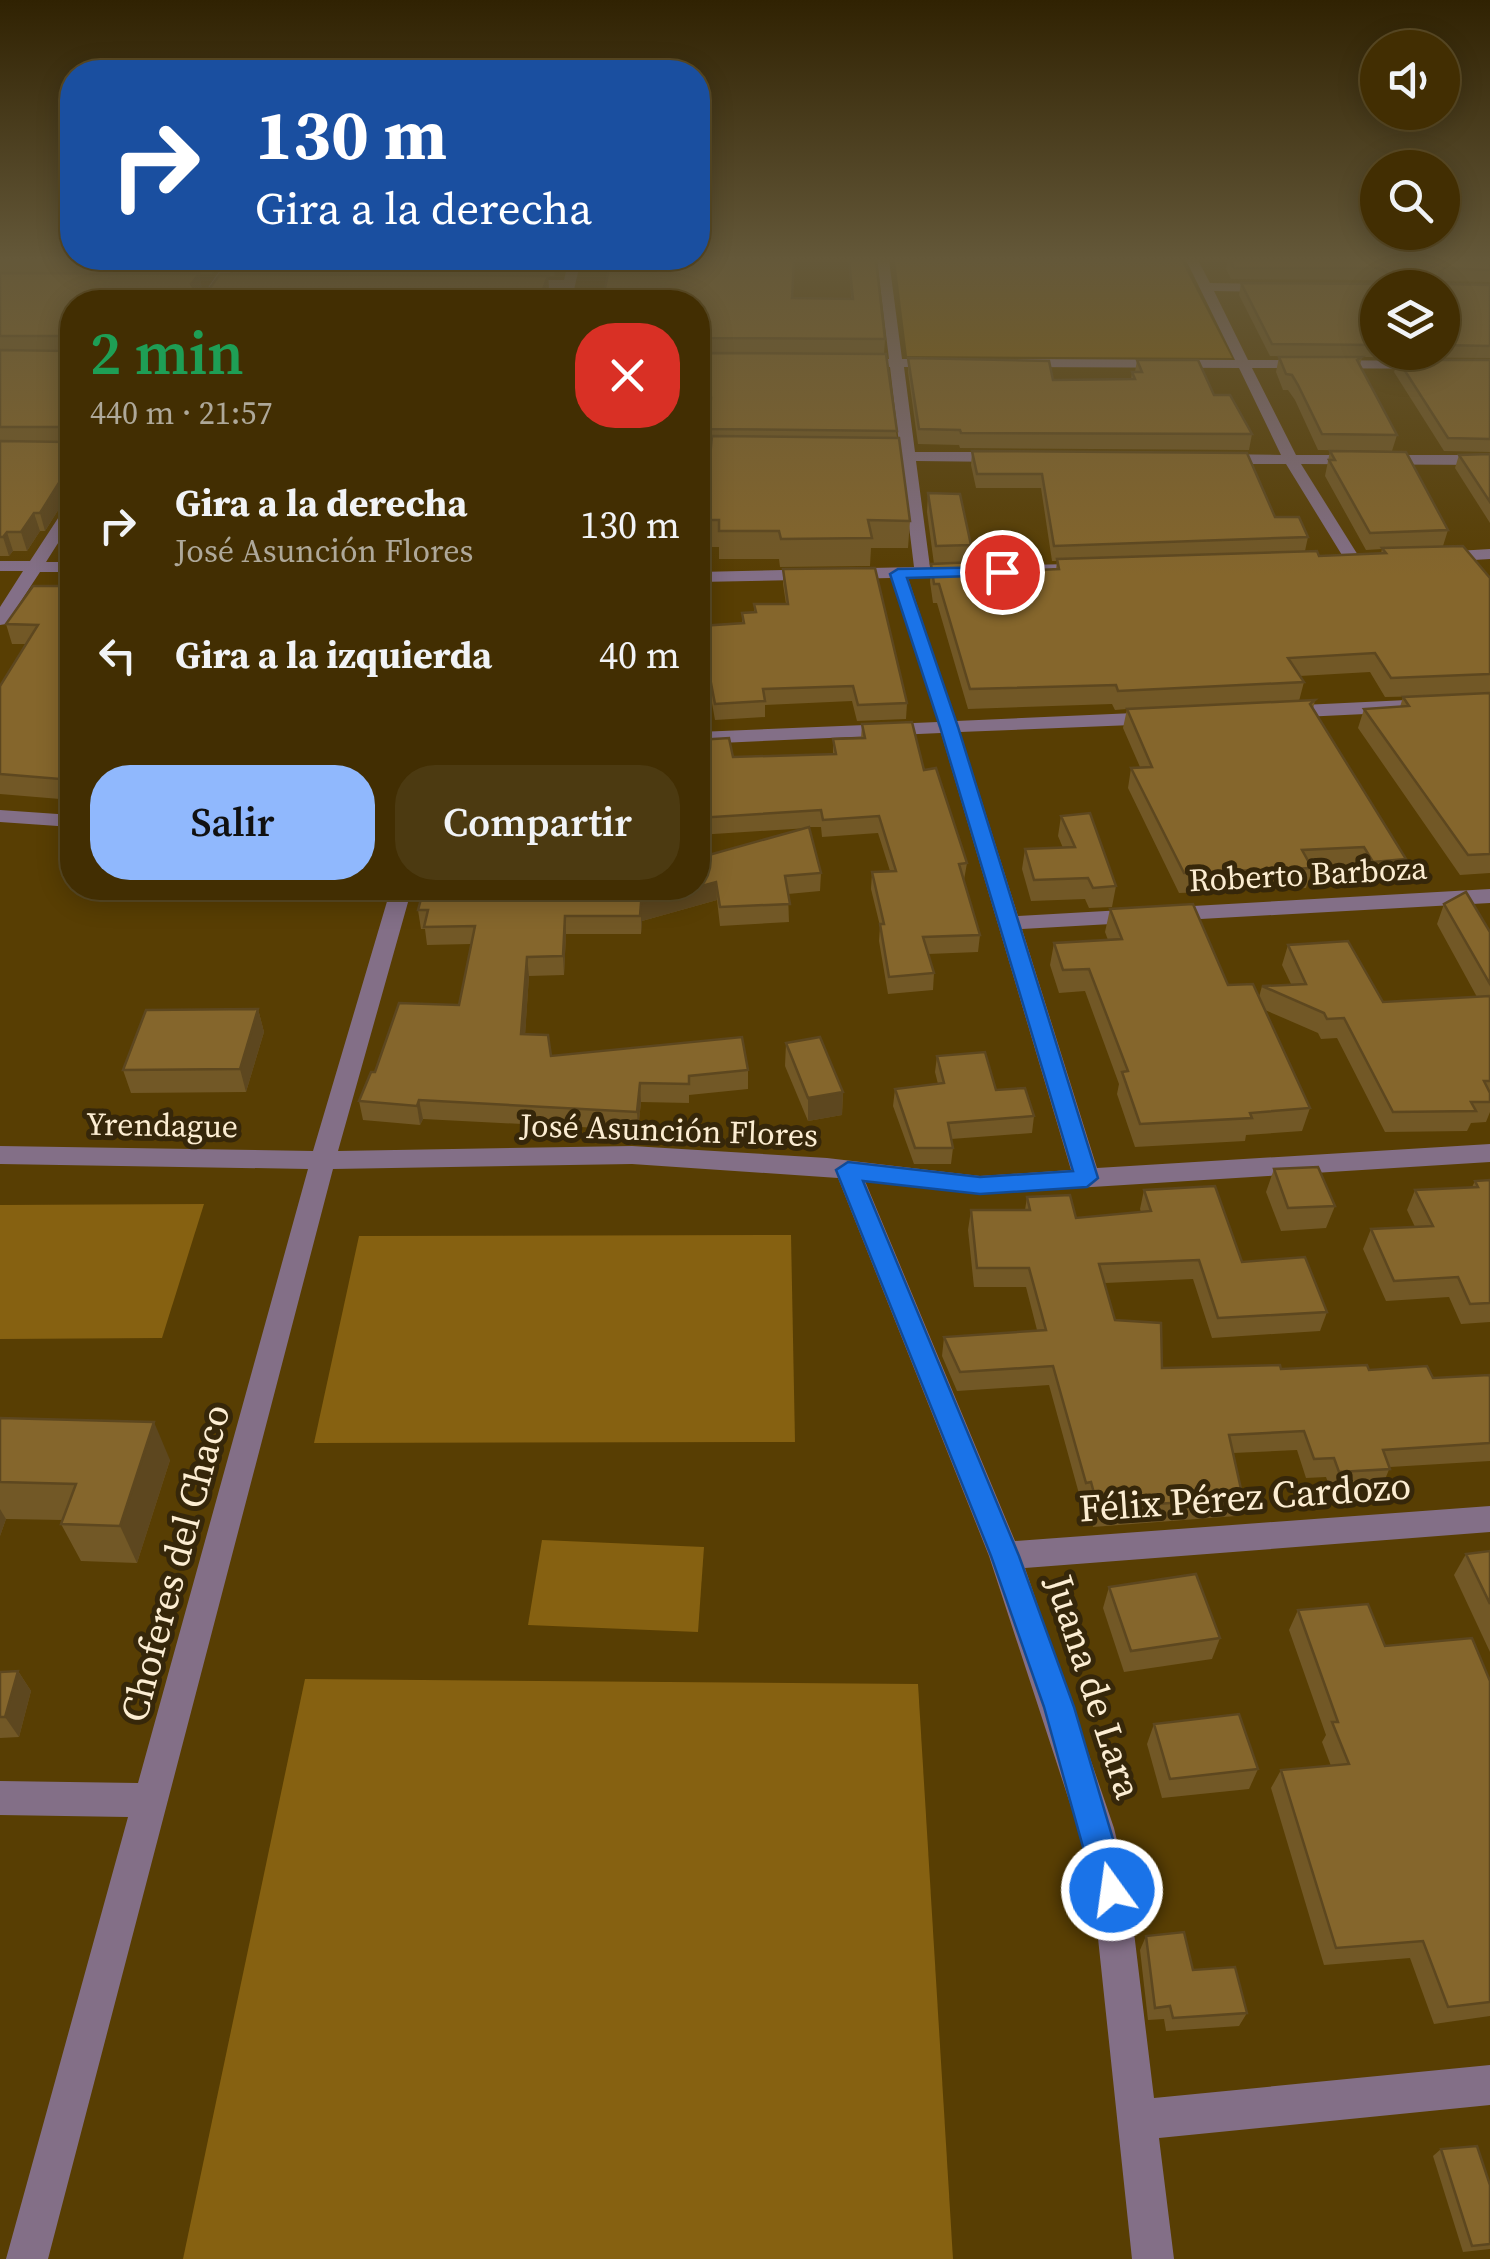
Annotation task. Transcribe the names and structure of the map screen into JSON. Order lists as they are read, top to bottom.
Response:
{
  "streets": {
    "street": [
      "Roberto Barboza",
      "Yrendague",
      "José Asunción Flores",
      "Félix Pérez Cardozo",
      "Choferes del Chaco",
      "Juana de Lara"
    ]
  },
  "crossings": [
    ["Yrendague", "José Asunción Flores"],
    ["Yrendague", "Choferes del Chaco"],
    ["José Asunción Flores", "Choferes del Chaco"],
    ["José Asunción Flores", "Juana de Lara"],
    ["Félix Pérez Cardozo", "Juana de Lara"]
  ],
  "page": {
    "turn": ["130 m", "Gira a la derecha"],
    "heading": ["2 min", "440 m · 21:57"],
    "list": [
      {
        "name": "Gira a la derecha",
        "note": "José Asunción Flores",
        "value": "130 m"
      },
      {
        "name": "Gira a la izquierda",
        "value": "40 m"
      }
    ],
    "buttons": ["Salir", "Compartir"]
  }
}
